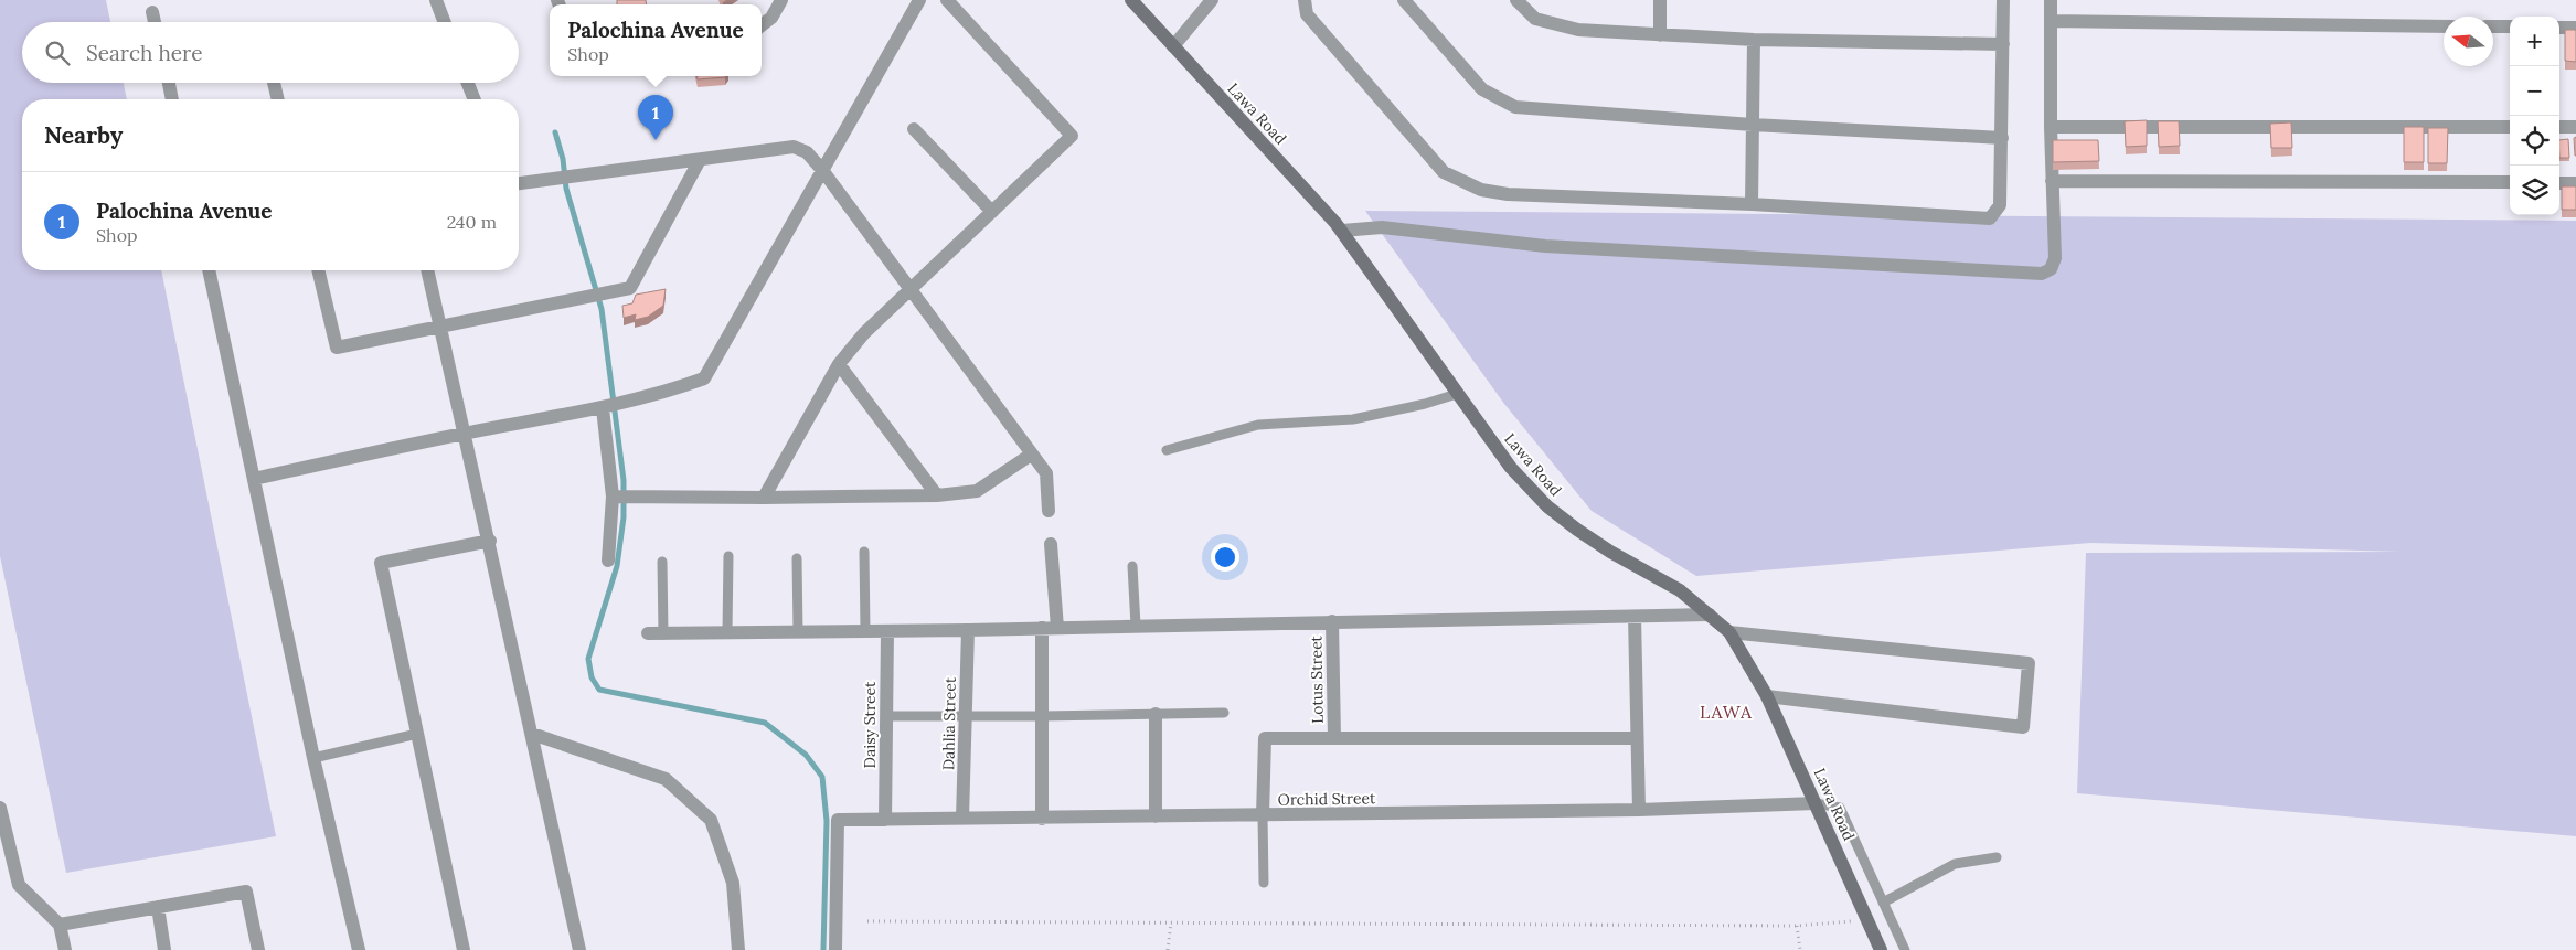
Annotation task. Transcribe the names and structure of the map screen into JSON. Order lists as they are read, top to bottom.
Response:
{
  "streets": {
    "main road": ["Lawa Road"],
    "street": [
      "Lotus Street",
      "Dahlia Street",
      "Daisy Street",
      "Orchid Street"
    ]
  },
  "crossings": [
    ["Lawa Road", "Orchid Street"],
    ["Dahlia Street", "Orchid Street"],
    ["Daisy Street", "Orchid Street"]
  ],
  "districts": ["LAWA"],
  "north": "left",
  "page": {
    "popup": ["Palochina Avenue", "Shop"],
    "map_buttons": ["+", "−"],
    "search": "Search here",
    "pins": "1",
    "heading": "Nearby",
    "list": [
      {
        "mark": "1",
        "name": "Palochina Avenue",
        "note": "Shop",
        "value": "240 m"
      }
    ]
  }
}
